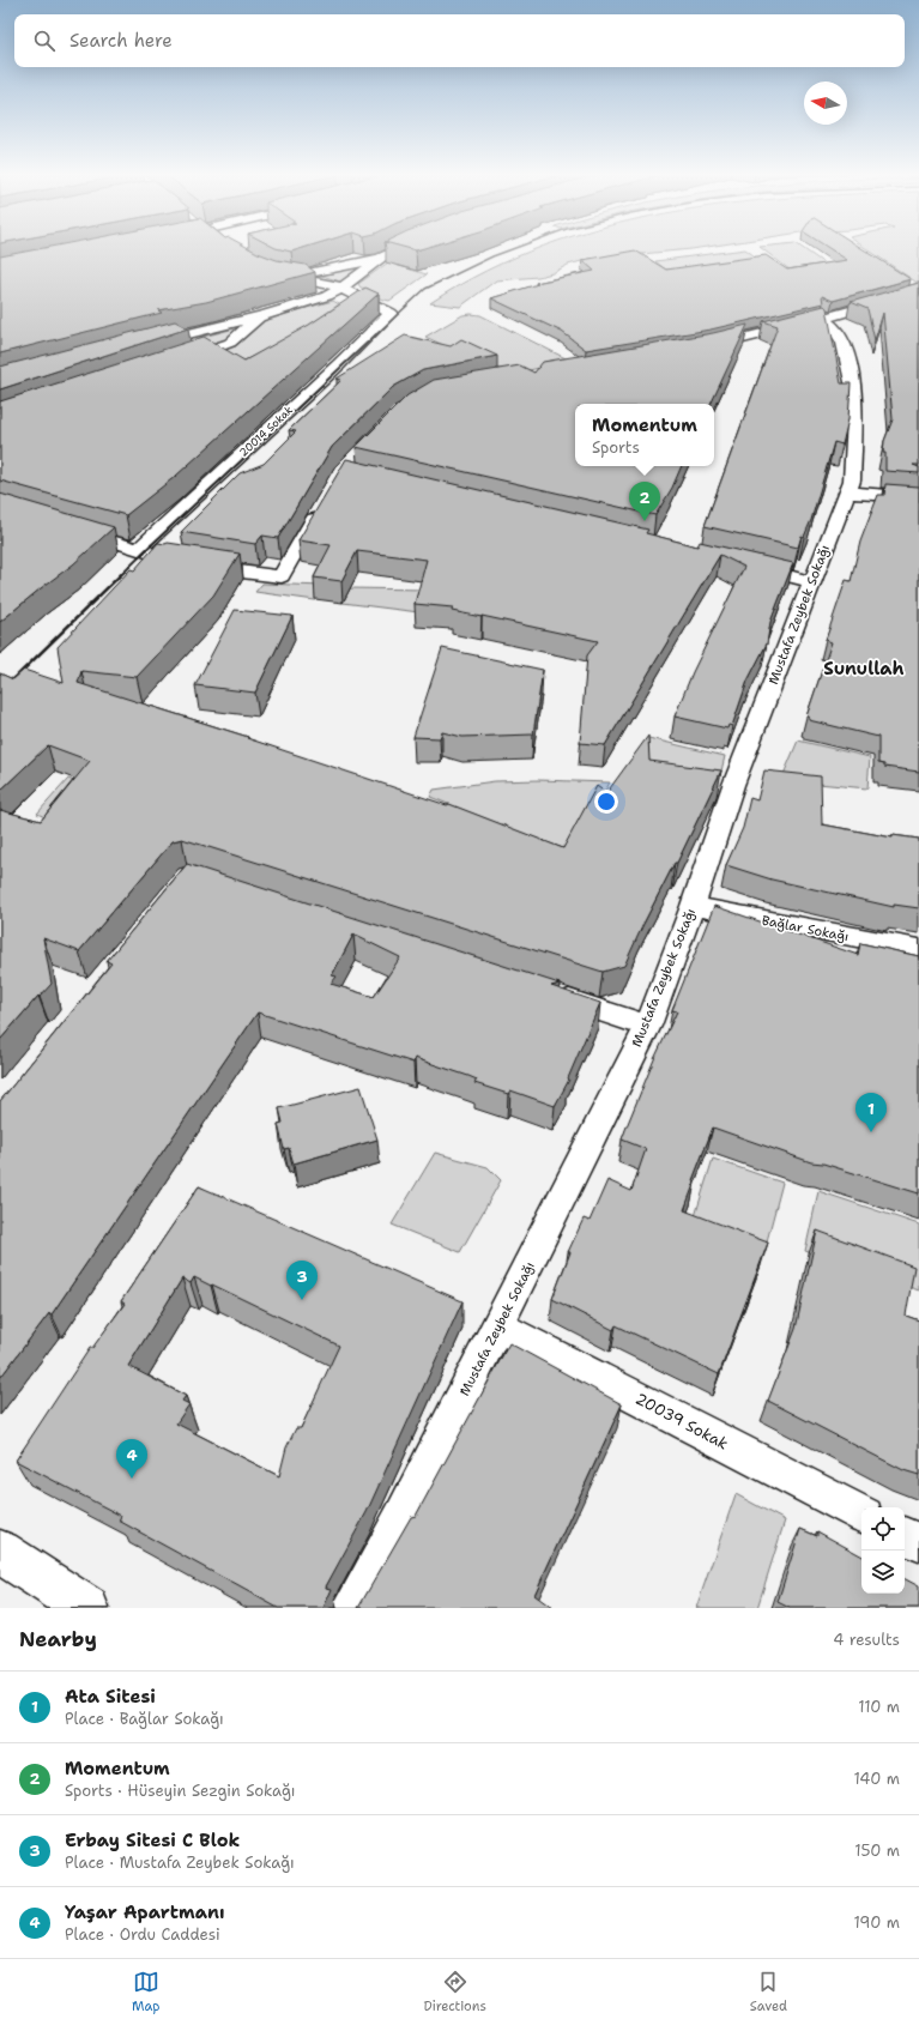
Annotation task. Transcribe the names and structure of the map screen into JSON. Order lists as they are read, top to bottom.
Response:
{
  "streets": {
    "street": [
      "20014 Sokak",
      "Mustafa Zeybek Sokağı",
      "Bağlar Sokağı",
      "20039 Sokak"
    ]
  },
  "crossings": [
    ["Mustafa Zeybek Sokağı", "Bağlar Sokağı"],
    ["Mustafa Zeybek Sokağı", "20039 Sokak"]
  ],
  "districts": ["Sunullah"],
  "north": "left",
  "page": {
    "search": "Search here",
    "popup": ["Momentum", "Sports"],
    "pins": [
      "2",
      "1",
      "3",
      "4"
    ],
    "heading": ["Nearby", "4 results"],
    "list": [
      {
        "mark": "1",
        "name": "Ata Sitesi",
        "note": "Place · Bağlar Sokağı",
        "value": "110 m"
      },
      {
        "mark": "2",
        "name": "Momentum",
        "note": "Sports · Hüseyin Sezgin Sokağı",
        "value": "140 m"
      },
      {
        "mark": "3",
        "name": "Erbay Sitesi C Blok",
        "note": "Place · Mustafa Zeybek Sokağı",
        "value": "150 m"
      },
      {
        "mark": "4",
        "name": "Yaşar Apartmanı",
        "note": "Place · Ordu Caddesi",
        "value": "190 m"
      }
    ],
    "nav": ["Map", "Directions", "Saved"]
  }
}
